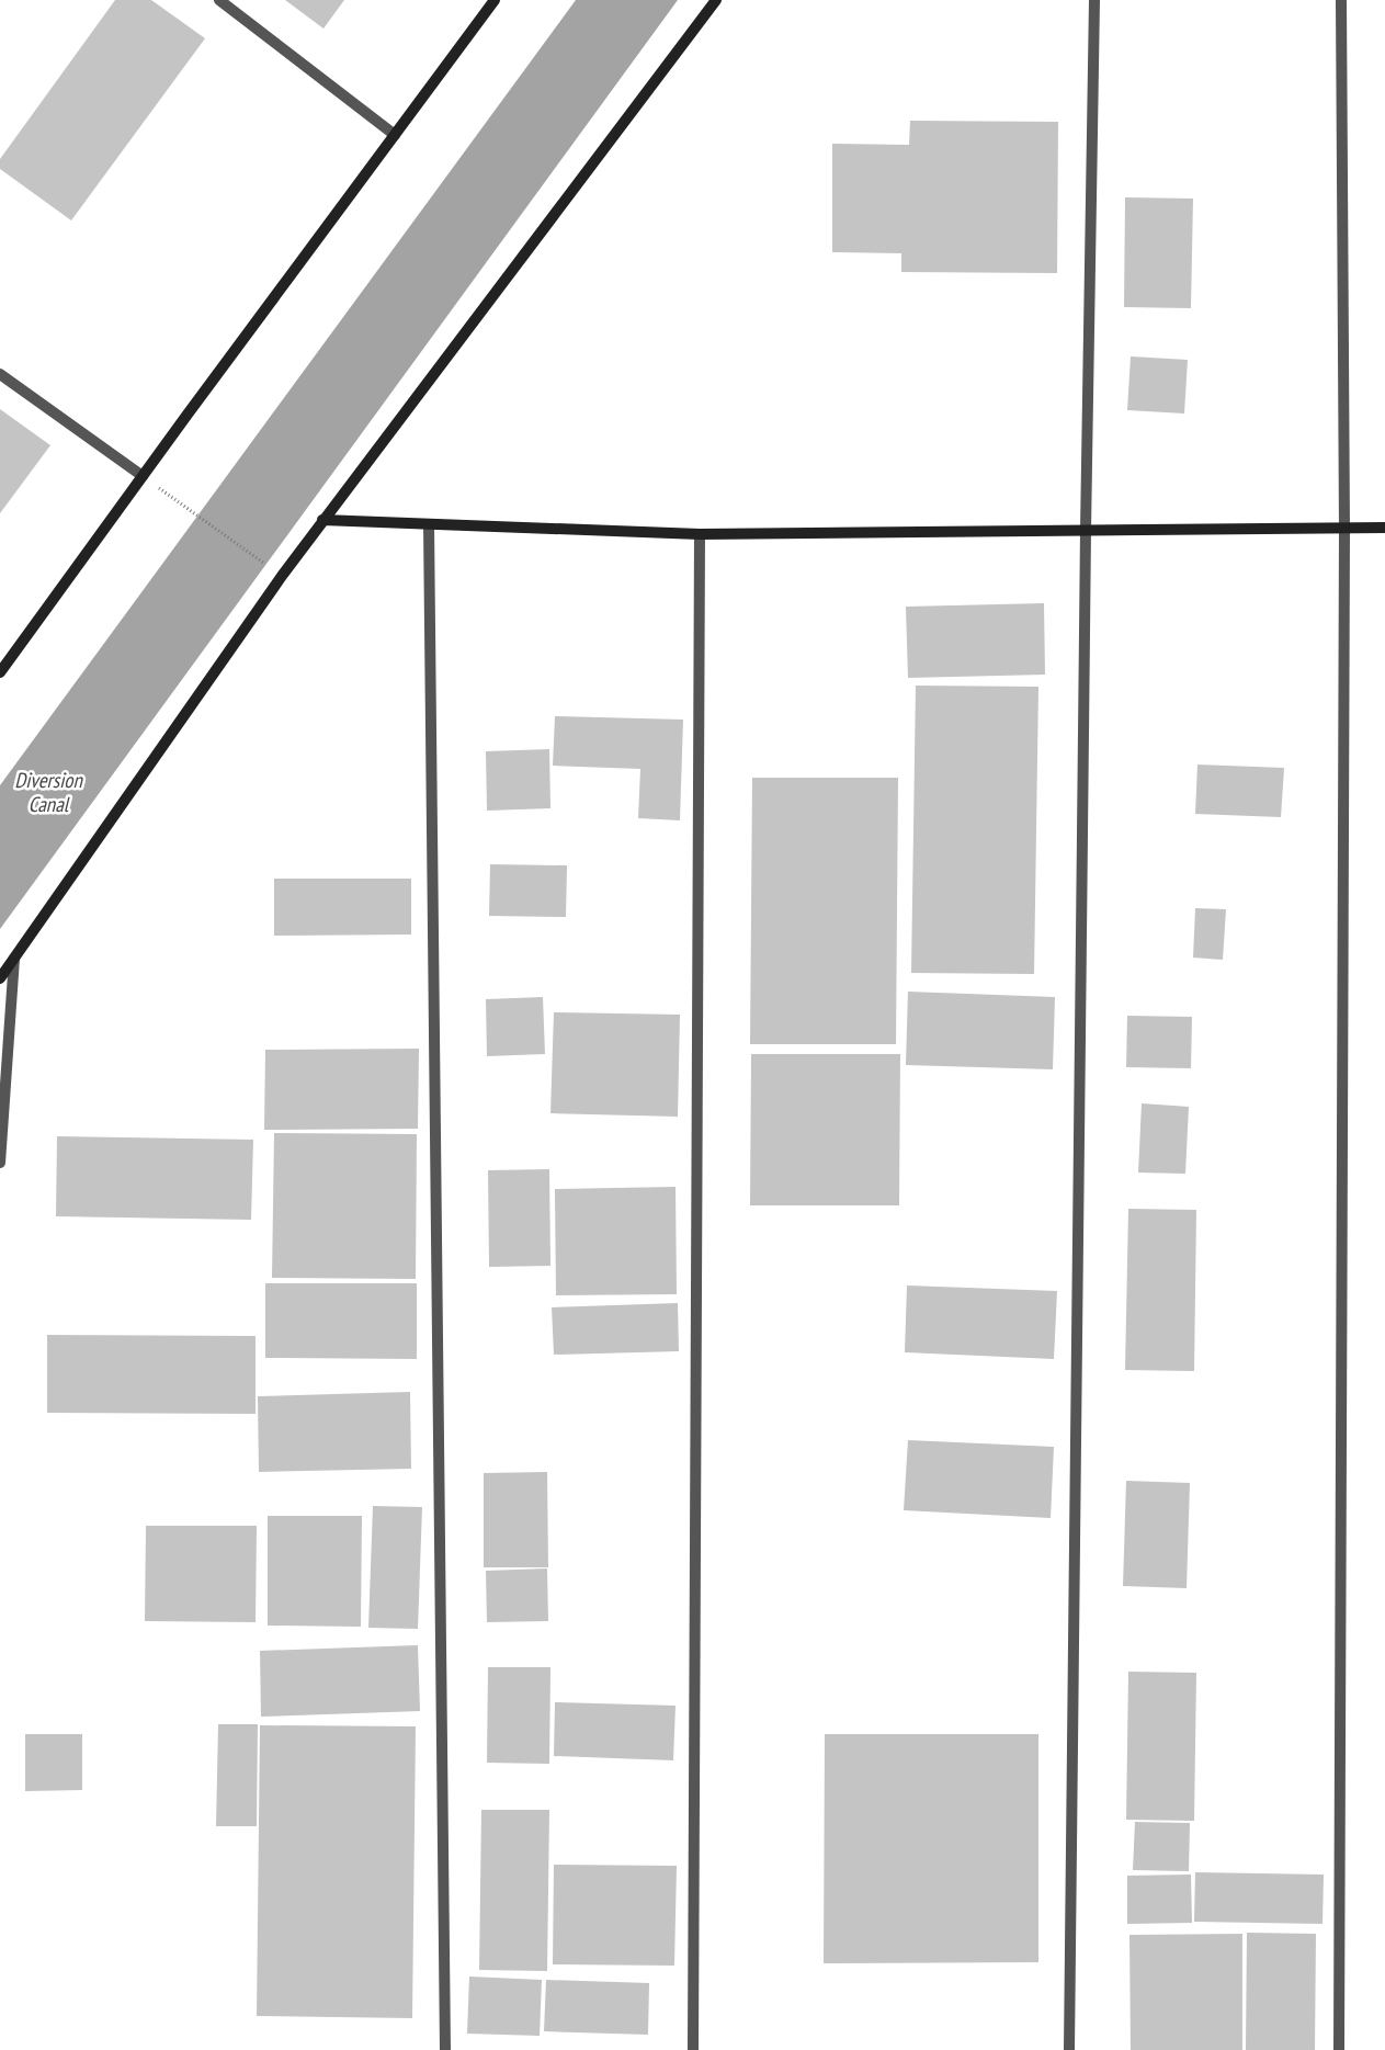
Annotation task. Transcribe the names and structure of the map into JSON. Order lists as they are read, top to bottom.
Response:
{
  "water": ["Diversion Canal"]
}
